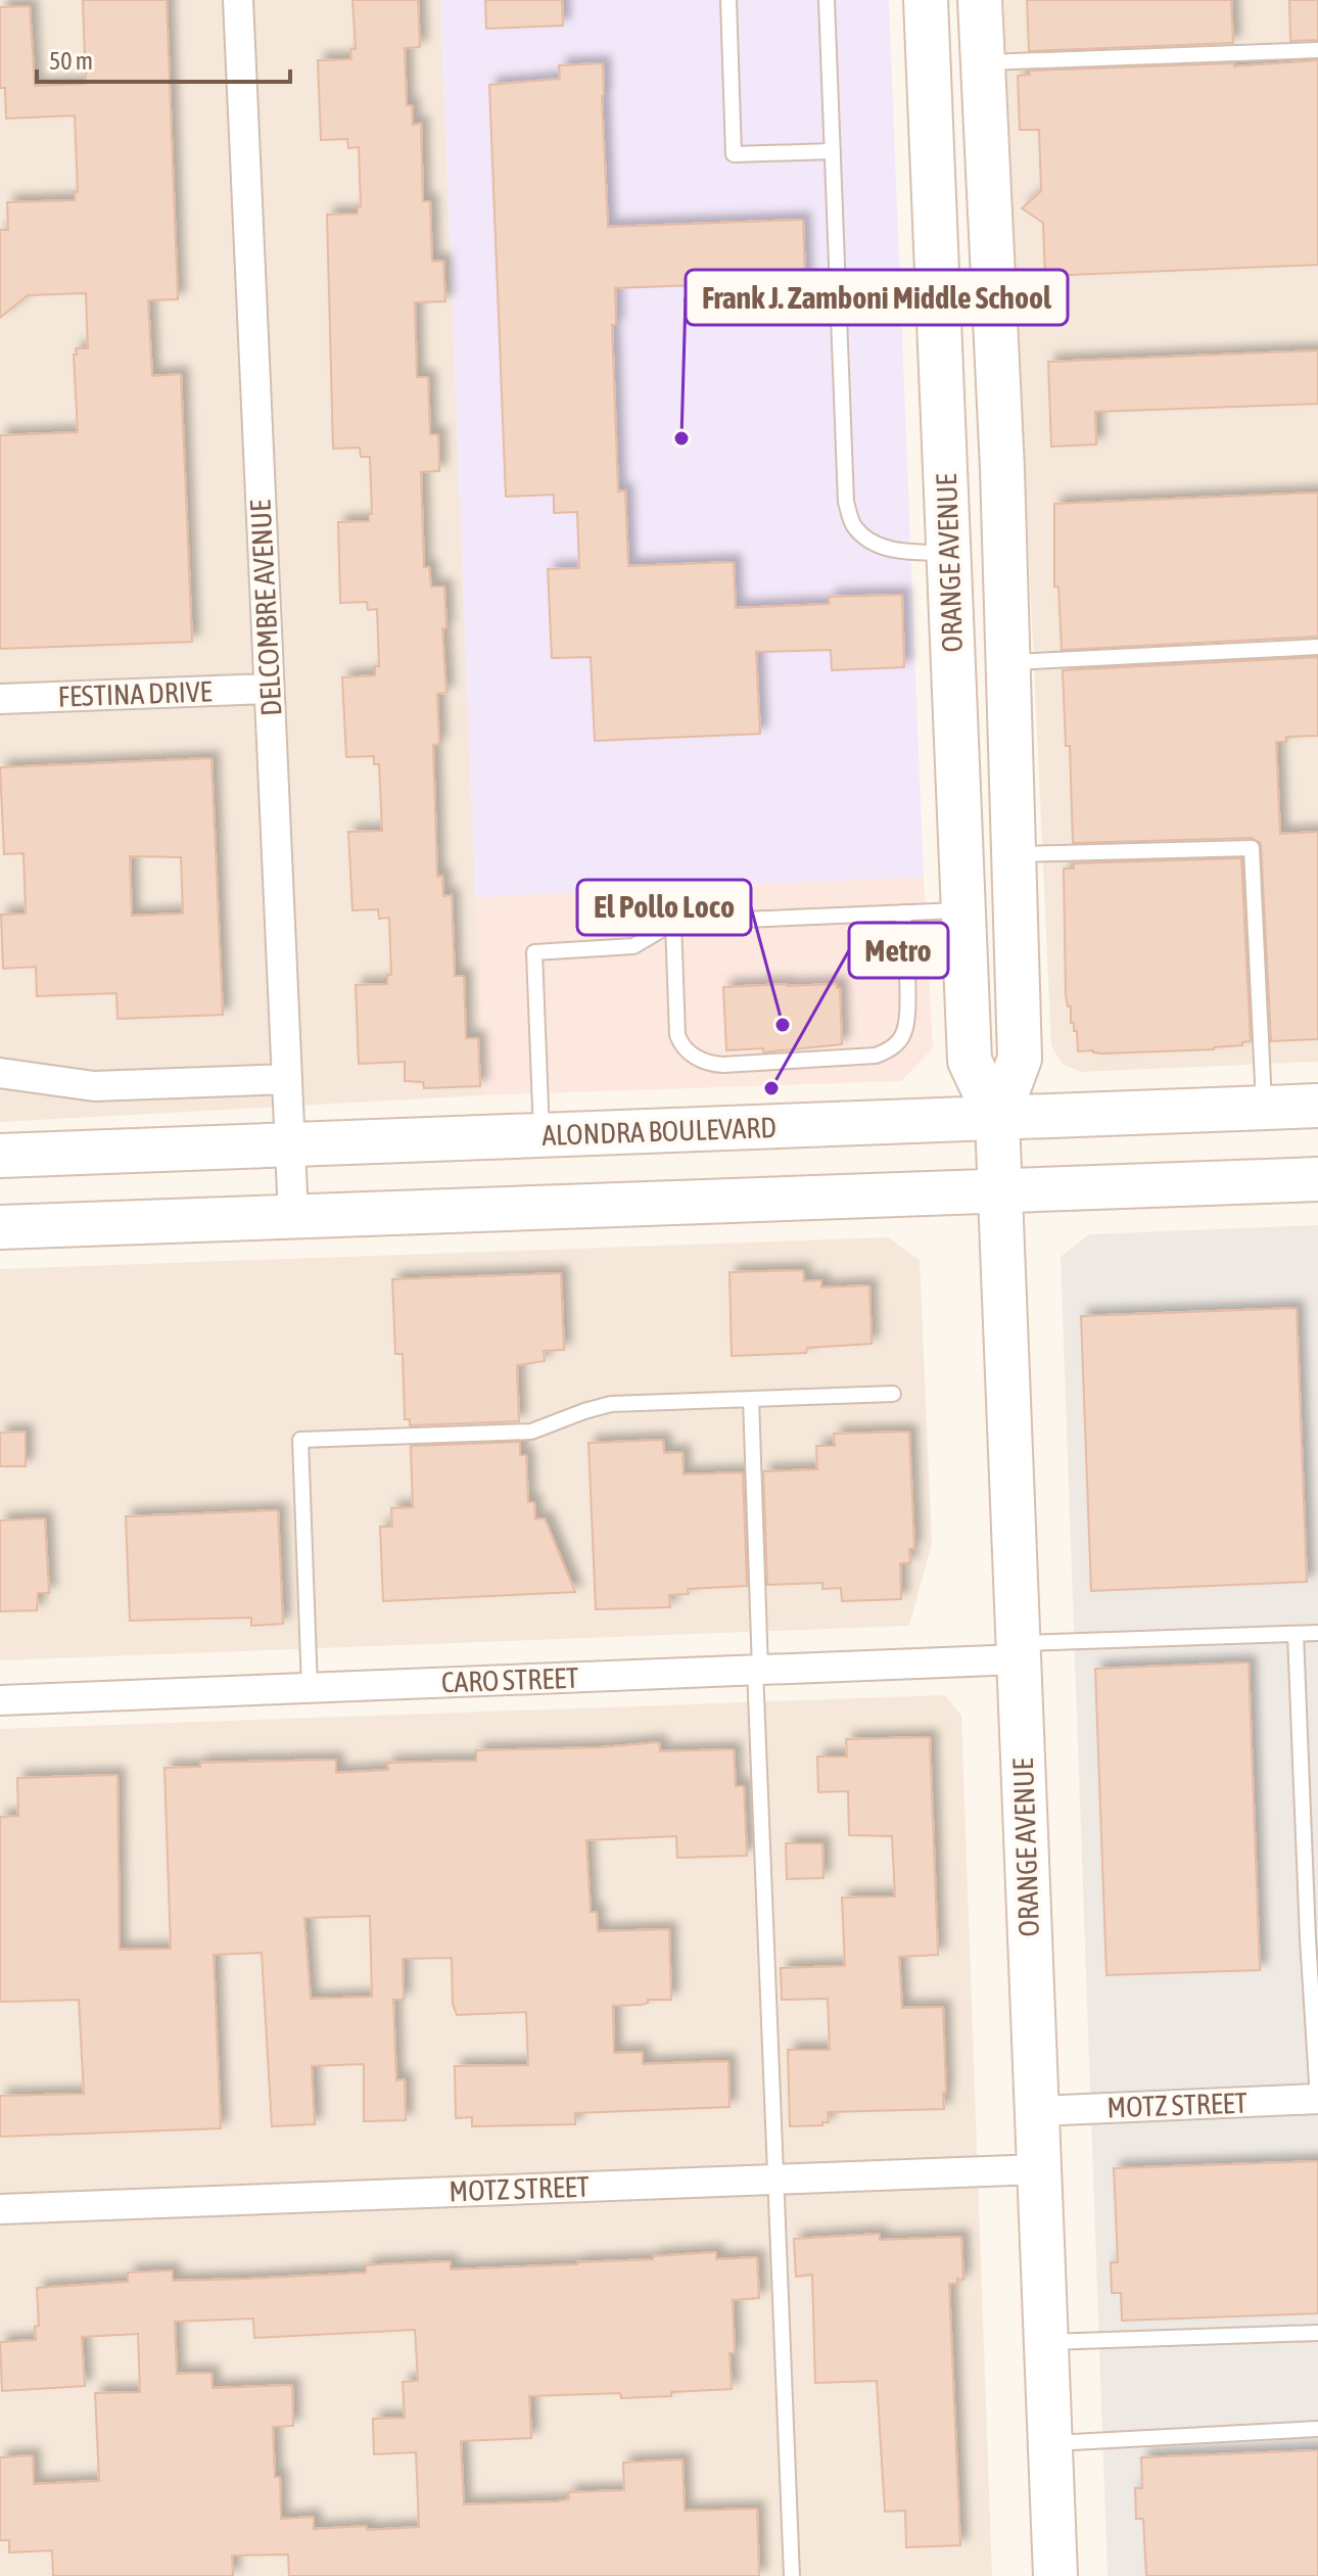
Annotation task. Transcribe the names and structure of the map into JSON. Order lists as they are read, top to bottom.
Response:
{
  "streets": {
    "street": [
      "ORANGE AVENUE",
      "DELCOMBRE AVENUE",
      "FESTINA DRIVE",
      "ALONDRA BOULEVARD",
      "CARO STREET",
      "MOTZ STREET"
    ]
  },
  "crossings": [
    ["ORANGE AVENUE", "ALONDRA BOULEVARD"],
    ["ORANGE AVENUE", "CARO STREET"],
    ["ORANGE AVENUE", "MOTZ STREET"],
    ["DELCOMBRE AVENUE", "FESTINA DRIVE"],
    ["DELCOMBRE AVENUE", "ALONDRA BOULEVARD"]
  ],
  "places": ["Frank J. Zamboni Middle School", "El Pollo Loco", "Metro"],
  "scale_bar": "50 m"
}
